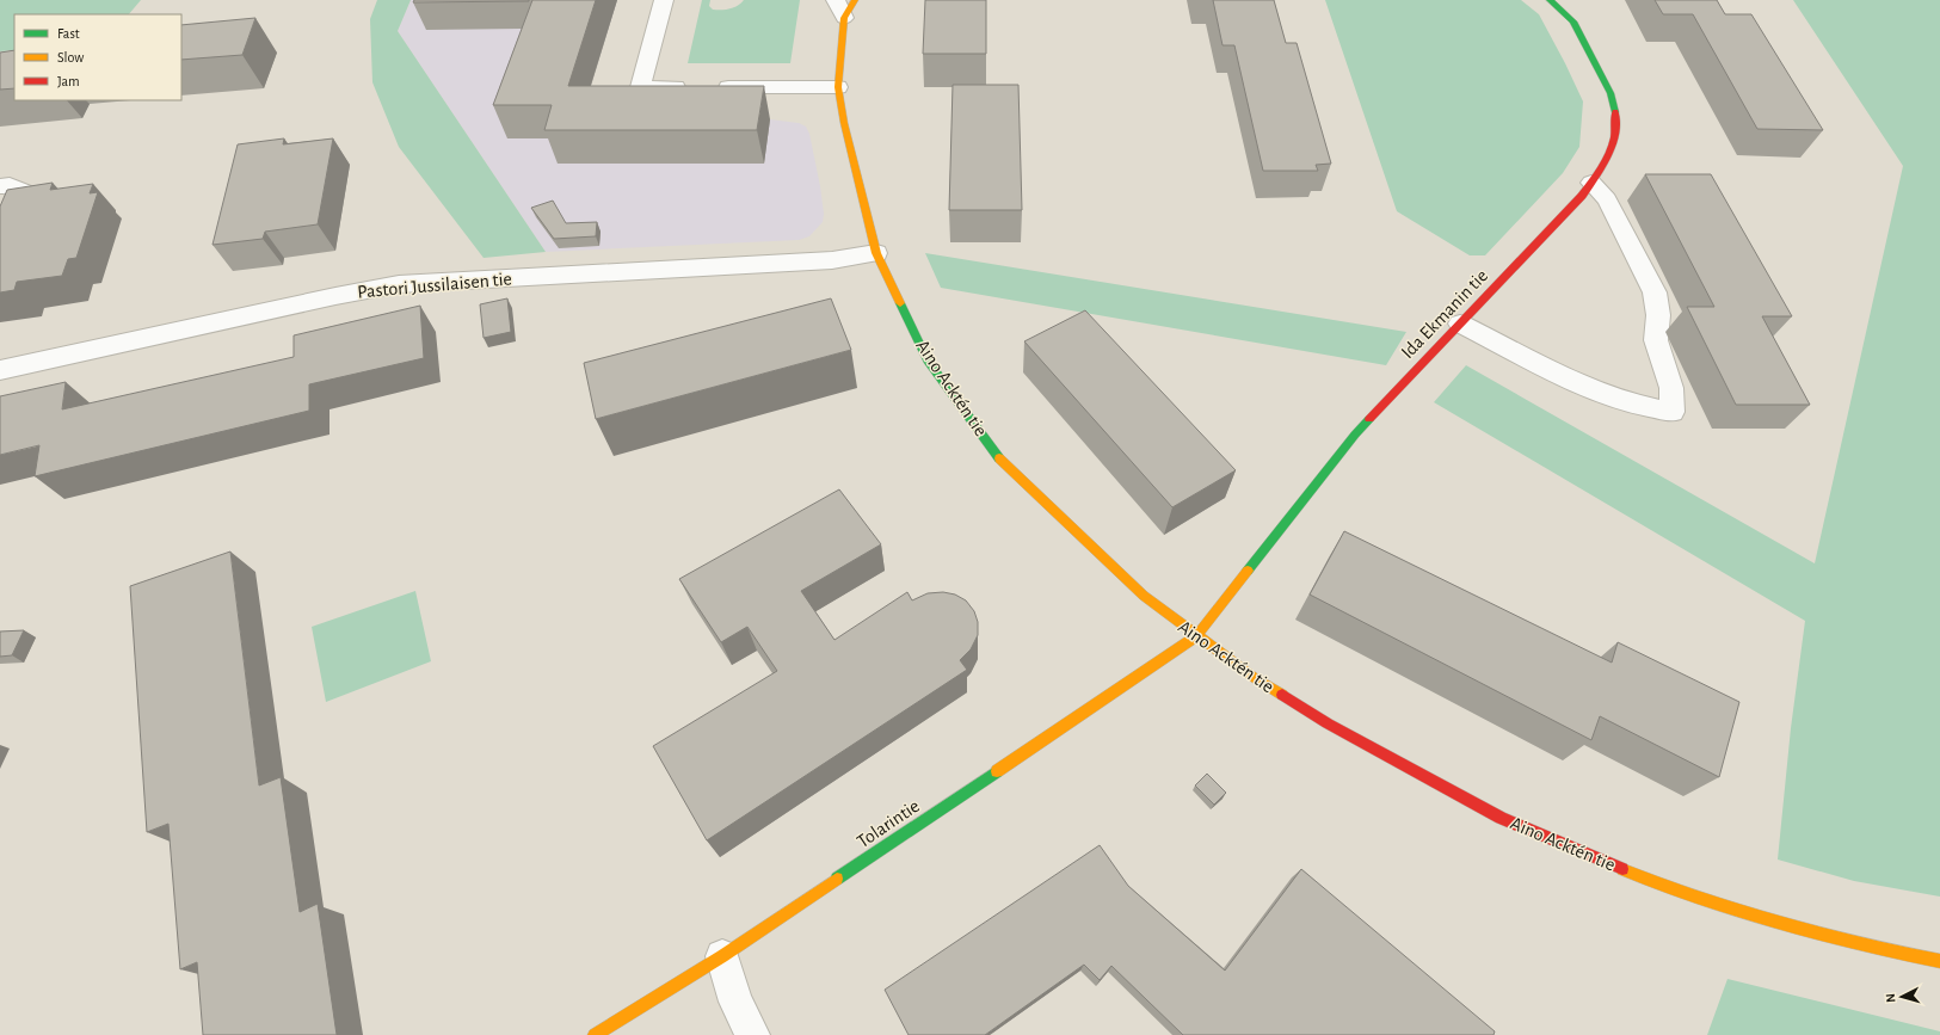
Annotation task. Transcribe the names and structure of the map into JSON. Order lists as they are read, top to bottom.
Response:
{
  "streets": {
    "street": [
      "Pastori Jussilaisen tie",
      "Ida Ekmanin tie",
      "Aino Acktén tie",
      "Tolarintie"
    ]
  },
  "crossings": [
    ["Pastori Jussilaisen tie", "Aino Acktén tie"],
    ["Ida Ekmanin tie", "Aino Acktén tie"],
    ["Ida Ekmanin tie", "Tolarintie"],
    ["Aino Acktén tie", "Tolarintie"]
  ],
  "legend": ["Fast", "Slow", "Jam"],
  "north": "left"
}
